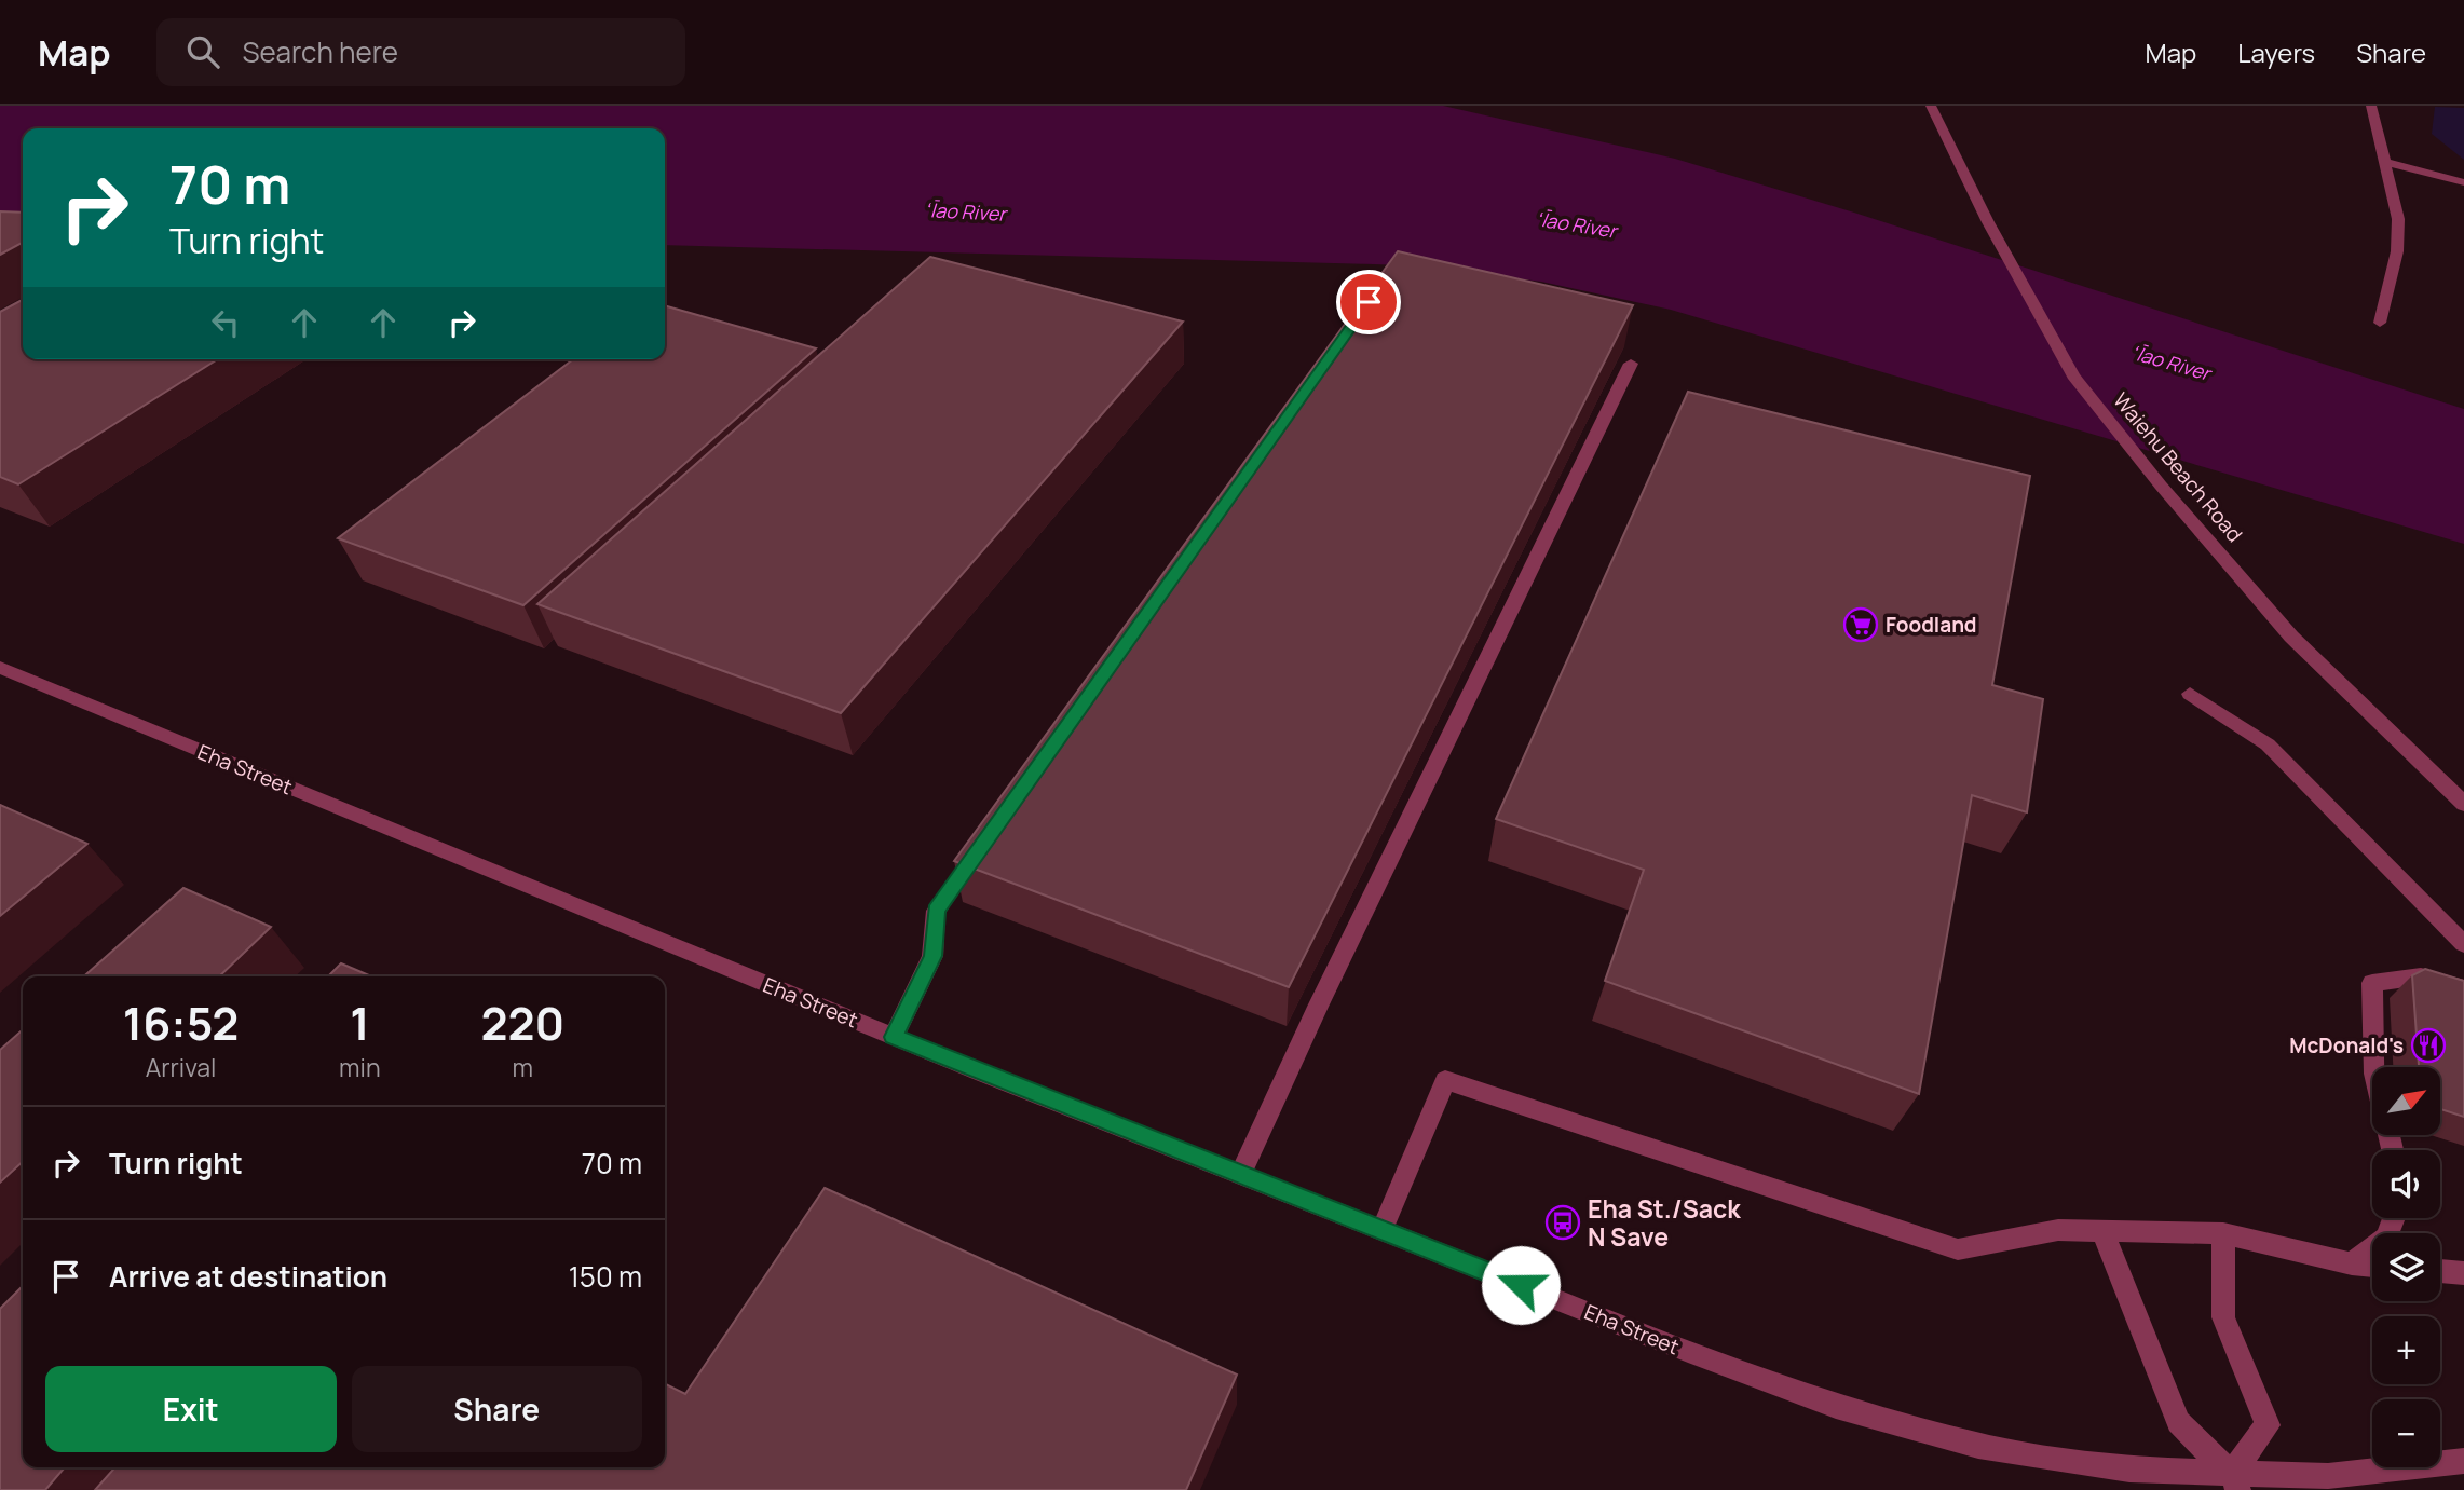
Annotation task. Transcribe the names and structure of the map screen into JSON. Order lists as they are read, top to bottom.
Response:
{
  "streets": {
    "street": ["Waiehu Beach Road", "Eha Street"]
  },
  "water": ["ʻĪao River"],
  "places": {
    "supermarket": ["Foodland"],
    "restaurant": ["McDonald's"],
    "bus stop": ["Eha St./Sack N Save"]
  },
  "north": "top right",
  "page": {
    "header": "Map",
    "search": "Search here",
    "nav": ["Map", "Layers", "Share"],
    "turn": ["70 m", "Turn right"],
    "eta": [
      "16:52",
      "Arrival",
      "1",
      "min",
      "220",
      "m"
    ],
    "map_buttons": ["+", "−"],
    "list": [
      {
        "name": "Turn right",
        "value": "70 m"
      },
      {
        "name": "Arrive at destination",
        "value": "150 m"
      }
    ],
    "buttons": ["Exit", "Share"]
  }
}
